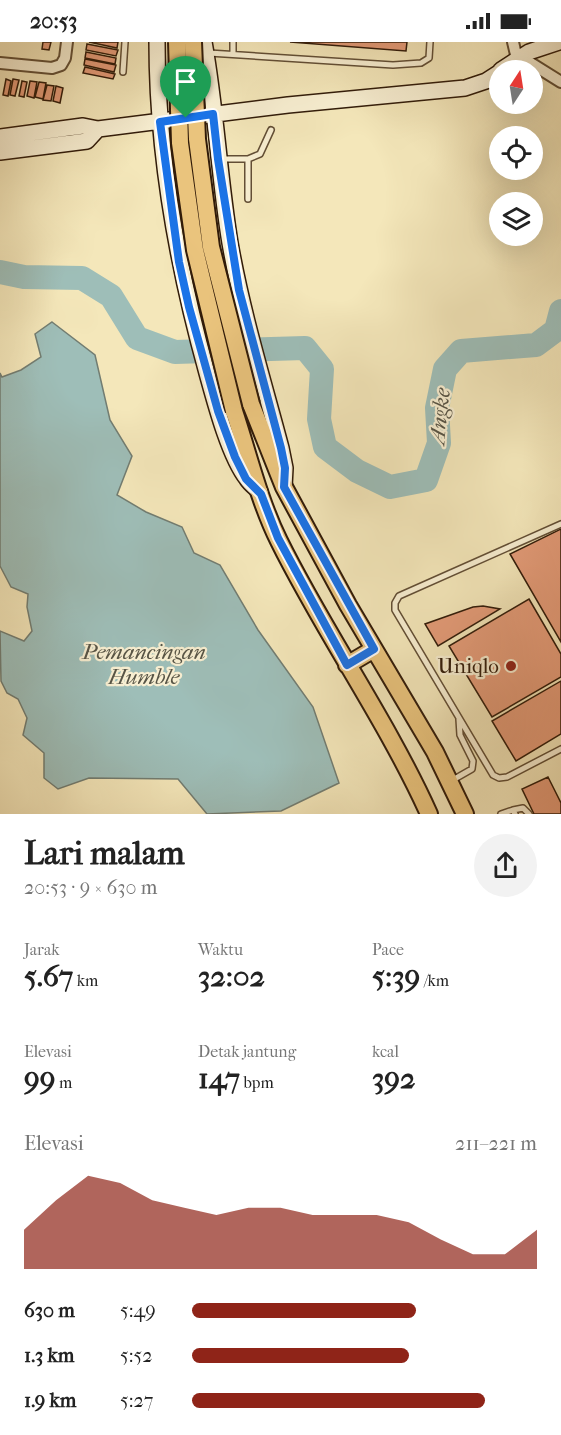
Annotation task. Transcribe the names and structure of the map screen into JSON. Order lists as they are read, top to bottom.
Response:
{
  "water": ["Angke", "Pemancingan Humble"],
  "places": ["Uniqlo"],
  "north": "top",
  "page": {
    "status": "20:53",
    "heading": ["Lari malam", "20:53 · 9 × 630 m"],
    "stats": [
      ["Jarak", "5.67 km"],
      ["Waktu", "32:02"],
      ["Pace", "5:39 /km"],
      ["Elevasi", "99 m"],
      ["Detak jantung", "147 bpm"],
      ["kcal", "392"]
    ],
    "chart": ["Elevasi", "211–221 m"],
    "list": [
      {
        "name": "630 m",
        "note": "5:49"
      },
      {
        "name": "1.3 km",
        "note": "5:52"
      },
      {
        "name": "1.9 km",
        "note": "5:27"
      }
    ]
  }
}
